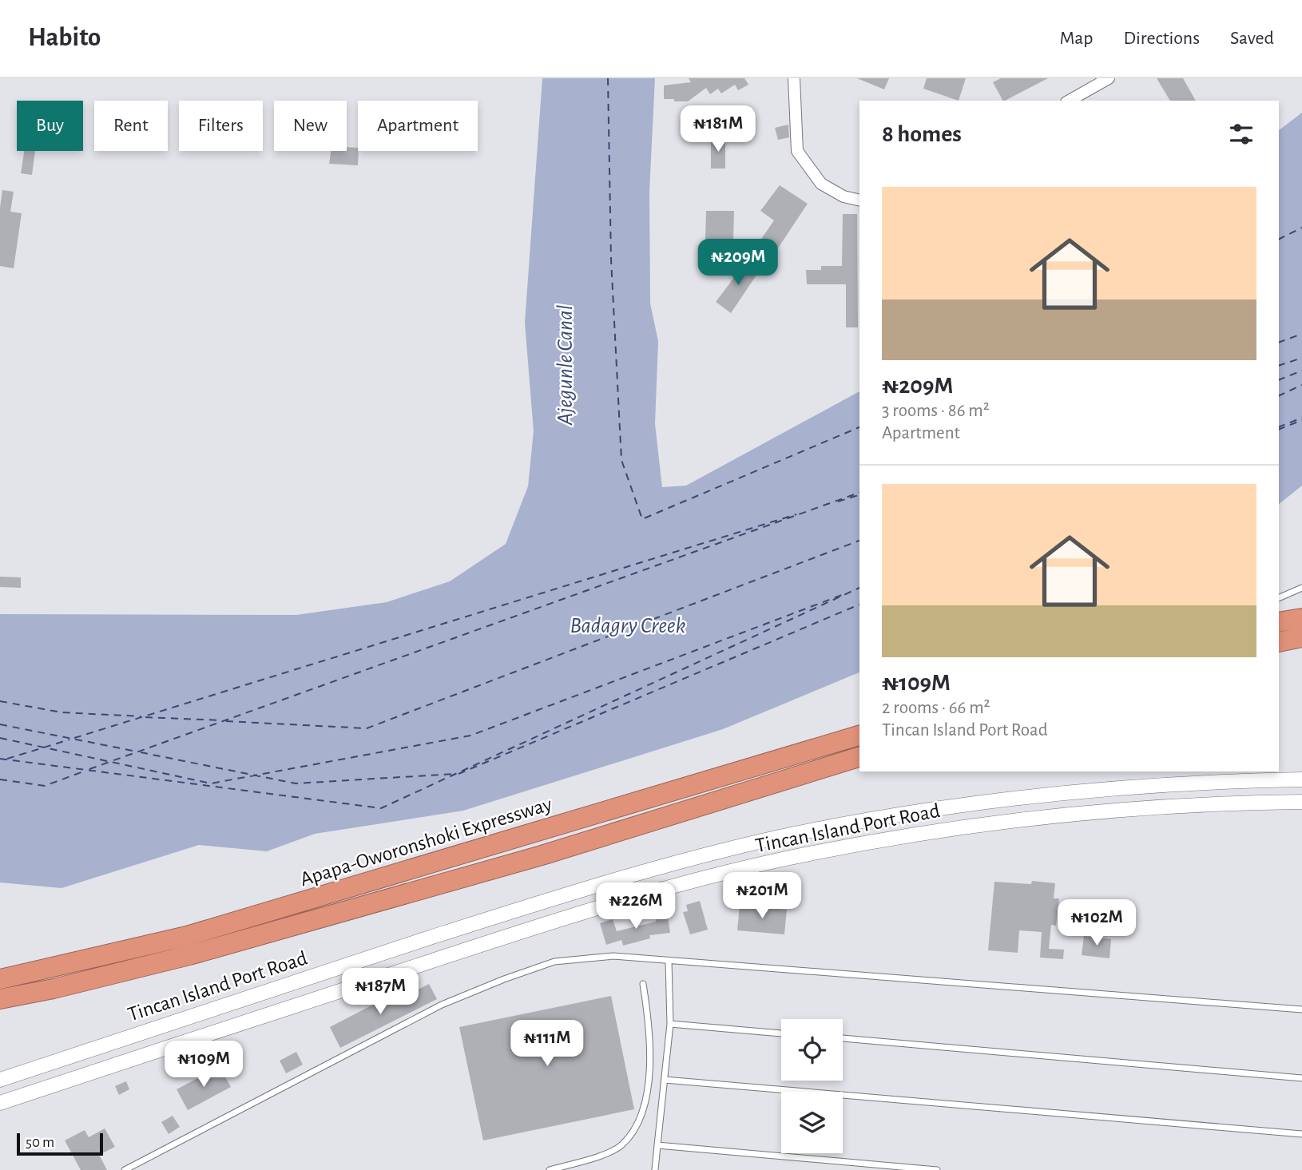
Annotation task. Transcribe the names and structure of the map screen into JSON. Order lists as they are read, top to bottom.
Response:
{
  "streets": {
    "highway": ["Apapa-Oworonshoki Expressway"],
    "street": ["Tincan Island Port Road"]
  },
  "water": ["Ajegunle Canal", "Badagry Creek"],
  "scale_bar": "50 m",
  "page": {
    "header": "Habito",
    "nav": ["Map", "Directions", "Saved"],
    "chip": [
      "Buy",
      "Rent",
      "Filters",
      "New",
      "Apartment"
    ],
    "heading": "8 homes",
    "price": [
      "₦181M",
      "₦209M",
      "₦201M",
      "₦226M",
      "₦102M",
      "₦187M",
      "₦111M",
      "₦109M"
    ],
    "list": [
      {
        "name": "₦209M",
        "note": "3 rooms · 86 m² · Apartment"
      },
      {
        "name": "₦109M",
        "note": "2 rooms · 66 m² · Tincan Island Port Road"
      }
    ],
    "scale": "50 m"
  }
}
